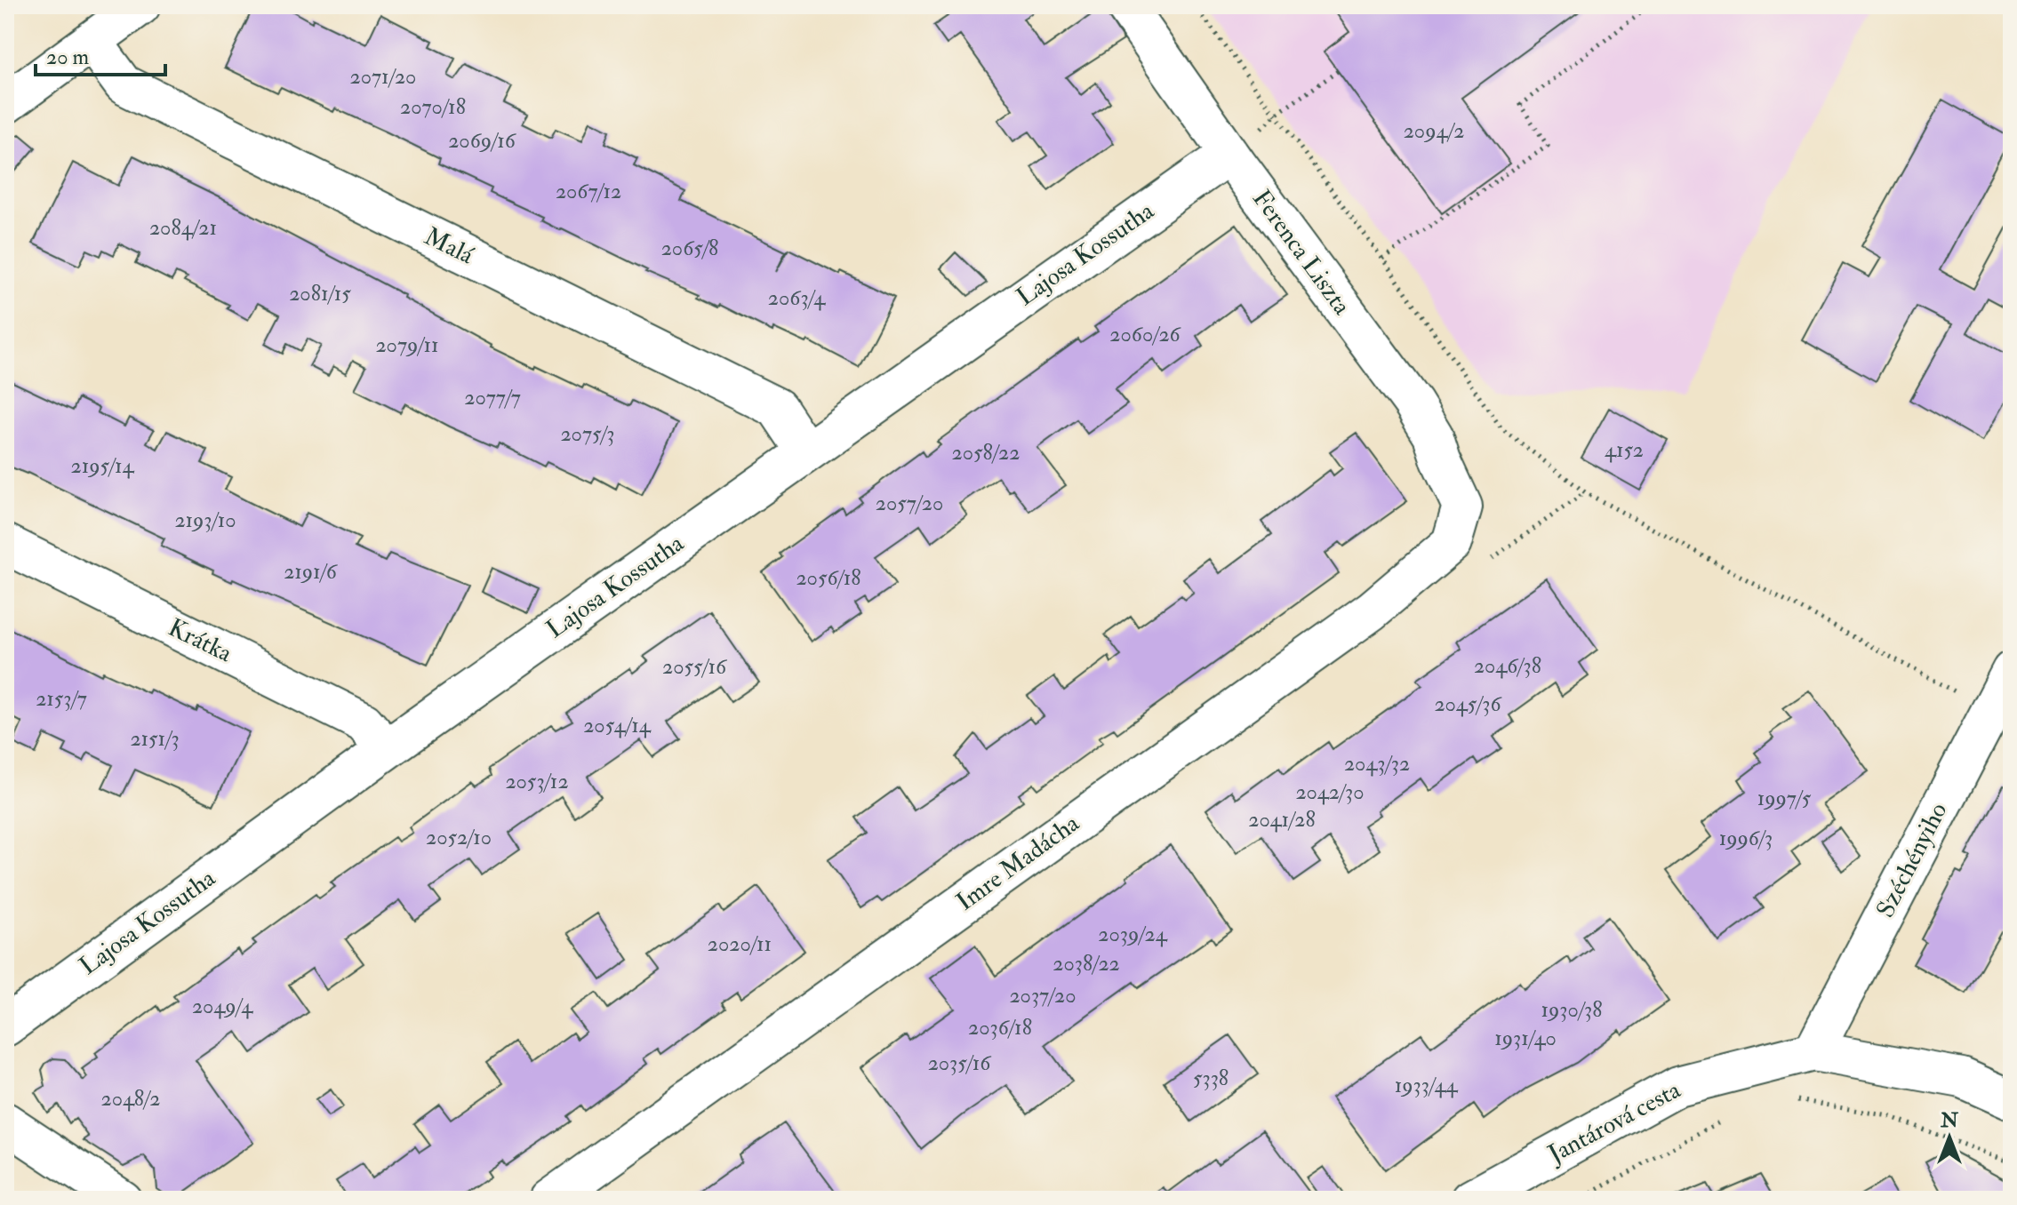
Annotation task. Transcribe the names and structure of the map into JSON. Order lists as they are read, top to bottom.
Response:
{
  "streets": {
    "street": [
      "Malá",
      "Ferenca Liszta",
      "Lajosa Kossutha",
      "Krátka",
      "Széchényiho",
      "Imre Madácha",
      "Jantárová cesta"
    ]
  },
  "crossings": [
    ["Malá", "Lajosa Kossutha"],
    ["Ferenca Liszta", "Lajosa Kossutha"],
    ["Ferenca Liszta", "Imre Madácha"],
    ["Lajosa Kossutha", "Krátka"],
    ["Széchényiho", "Jantárová cesta"]
  ],
  "house_numbers": [
    "2071/20",
    "2070/18",
    "2094/2",
    "2069/16",
    "2067/12",
    "2084/21",
    "2065/8",
    "2081/15",
    "2063/4",
    "2060/26",
    "2079/11",
    "2077/7",
    "2075/3",
    "4152",
    "2058/22",
    "2195/14",
    "2057/20",
    "2193/10",
    "2191/6",
    "2056/18",
    "2046/38",
    "2055/16",
    "2153/7",
    "2045/36",
    "2054/14",
    "2151/3",
    "2043/32",
    "2053/12",
    "2042/30",
    "1997/5",
    "2041/28",
    "2052/10",
    "1996/3",
    "2039/24",
    "2020/11",
    "2038/22",
    "2037/20",
    "2049/4",
    "1930/38",
    "2036/18",
    "1931/40",
    "2035/16",
    "5338",
    "1933/44",
    "2048/2"
  ],
  "scale_bar": "20 m",
  "north": "top"
}
